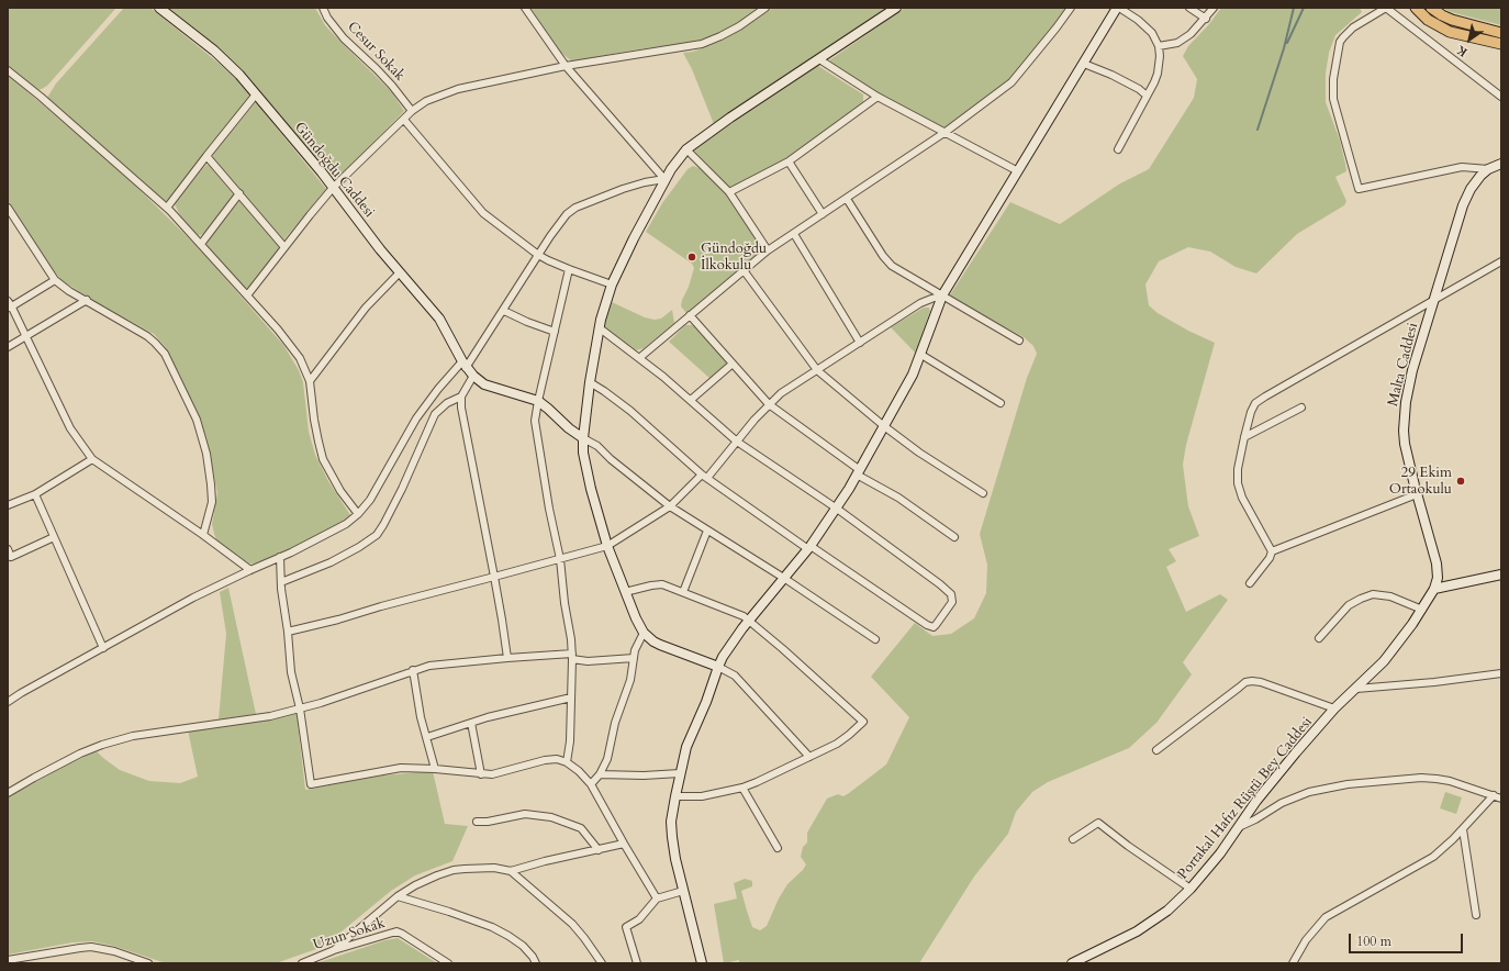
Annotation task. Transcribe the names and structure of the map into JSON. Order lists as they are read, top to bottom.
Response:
{
  "streets": {
    "street": [
      "Cesur Sokak",
      "Gündoğdu Caddesi",
      "Malta Caddesi",
      "Portakal Hafız Rüştü Bey Caddesi",
      "Uzun Sokak"
    ]
  },
  "crossings": [
    ["Malta Caddesi", "Portakal Hafız Rüştü Bey Caddesi"]
  ],
  "places": ["Gündoğdu İlkokulu", "29 Ekim Ortaokulu"],
  "scale_bar": "100 m",
  "north": "bottom left"
}
